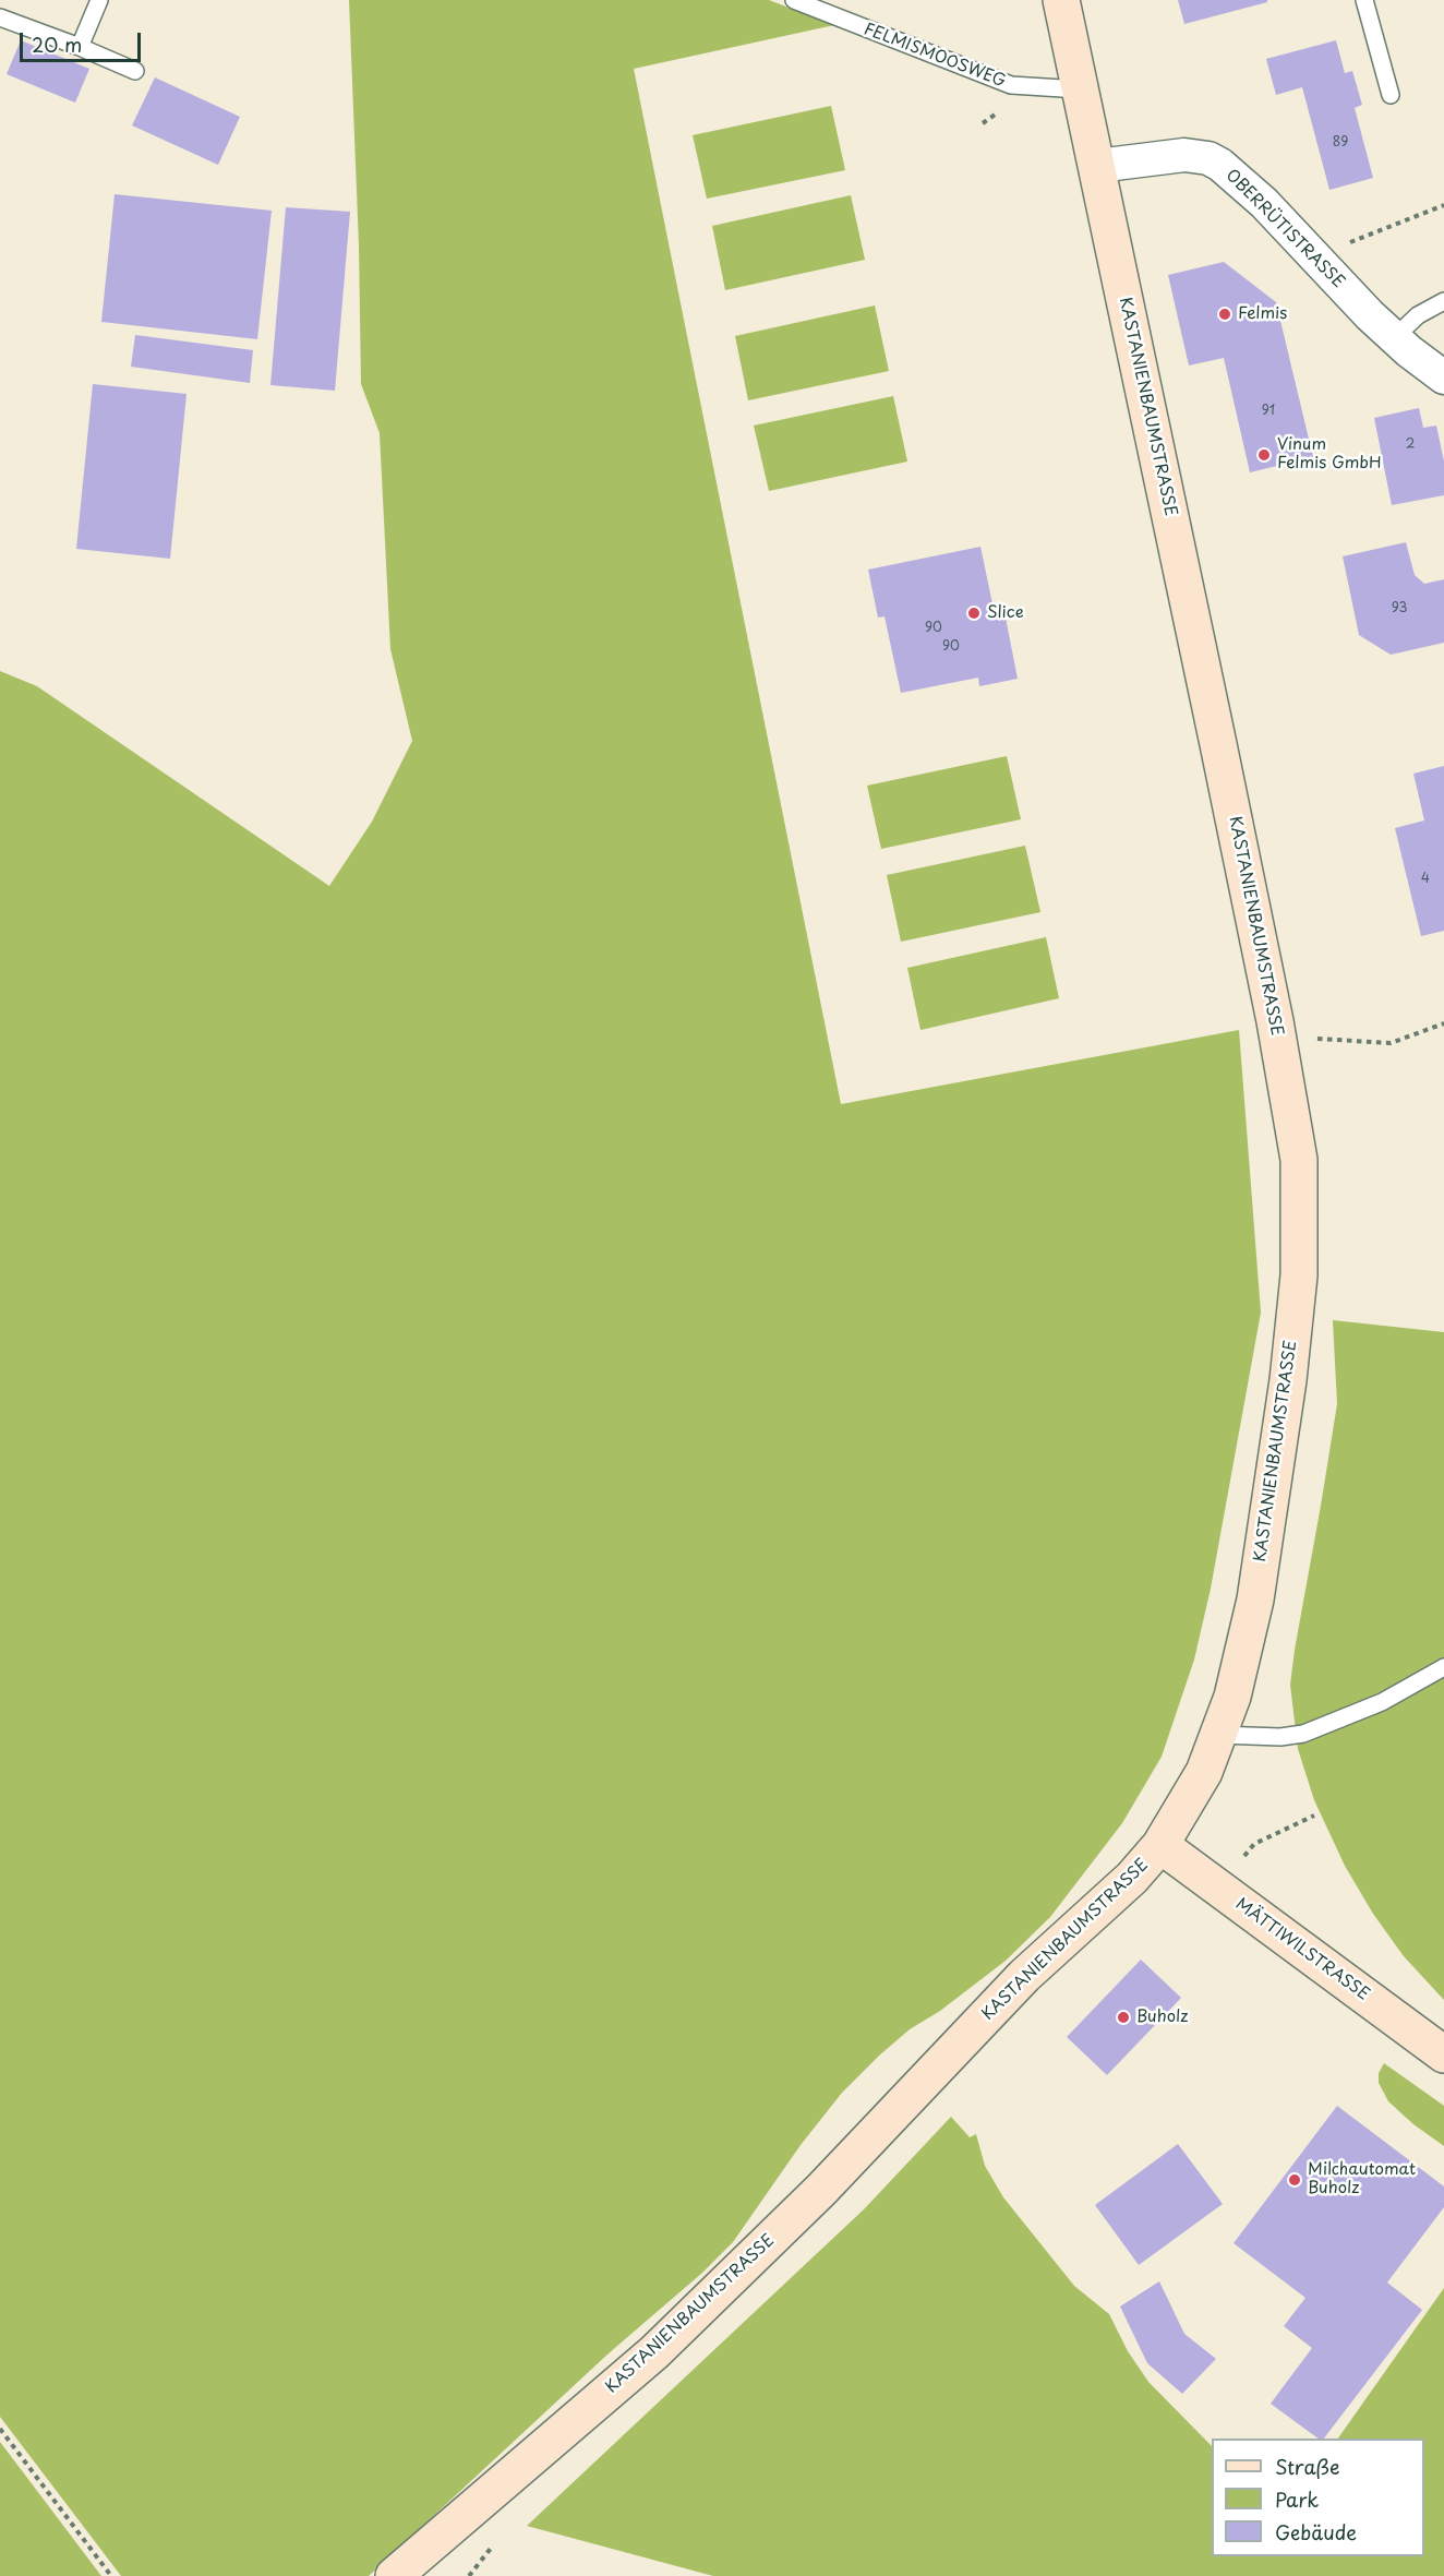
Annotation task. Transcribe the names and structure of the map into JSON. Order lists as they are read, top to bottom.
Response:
{
  "streets": {
    "street": ["OBERRÜTISTRASSE", "KASTANIENBAUMSTRASSE", "MÄTTIWILSTRASSE"],
    "lane": ["FELMISMOOSWEG"]
  },
  "crossings": [
    ["FELMISMOOSWEG", "KASTANIENBAUMSTRASSE"],
    ["OBERRÜTISTRASSE", "KASTANIENBAUMSTRASSE"],
    ["KASTANIENBAUMSTRASSE", "MÄTTIWILSTRASSE"]
  ],
  "places": [
    "Felmis",
    "Vinum Felmis GmbH",
    "Slice",
    "Buholz",
    "Milchautomat Buholz"
  ],
  "house_numbers": [
    "89",
    "91",
    "2",
    "93",
    "90",
    "90",
    "4"
  ],
  "legend": ["Straße", "Park", "Gebäude"],
  "scale_bar": "20 m"
}
